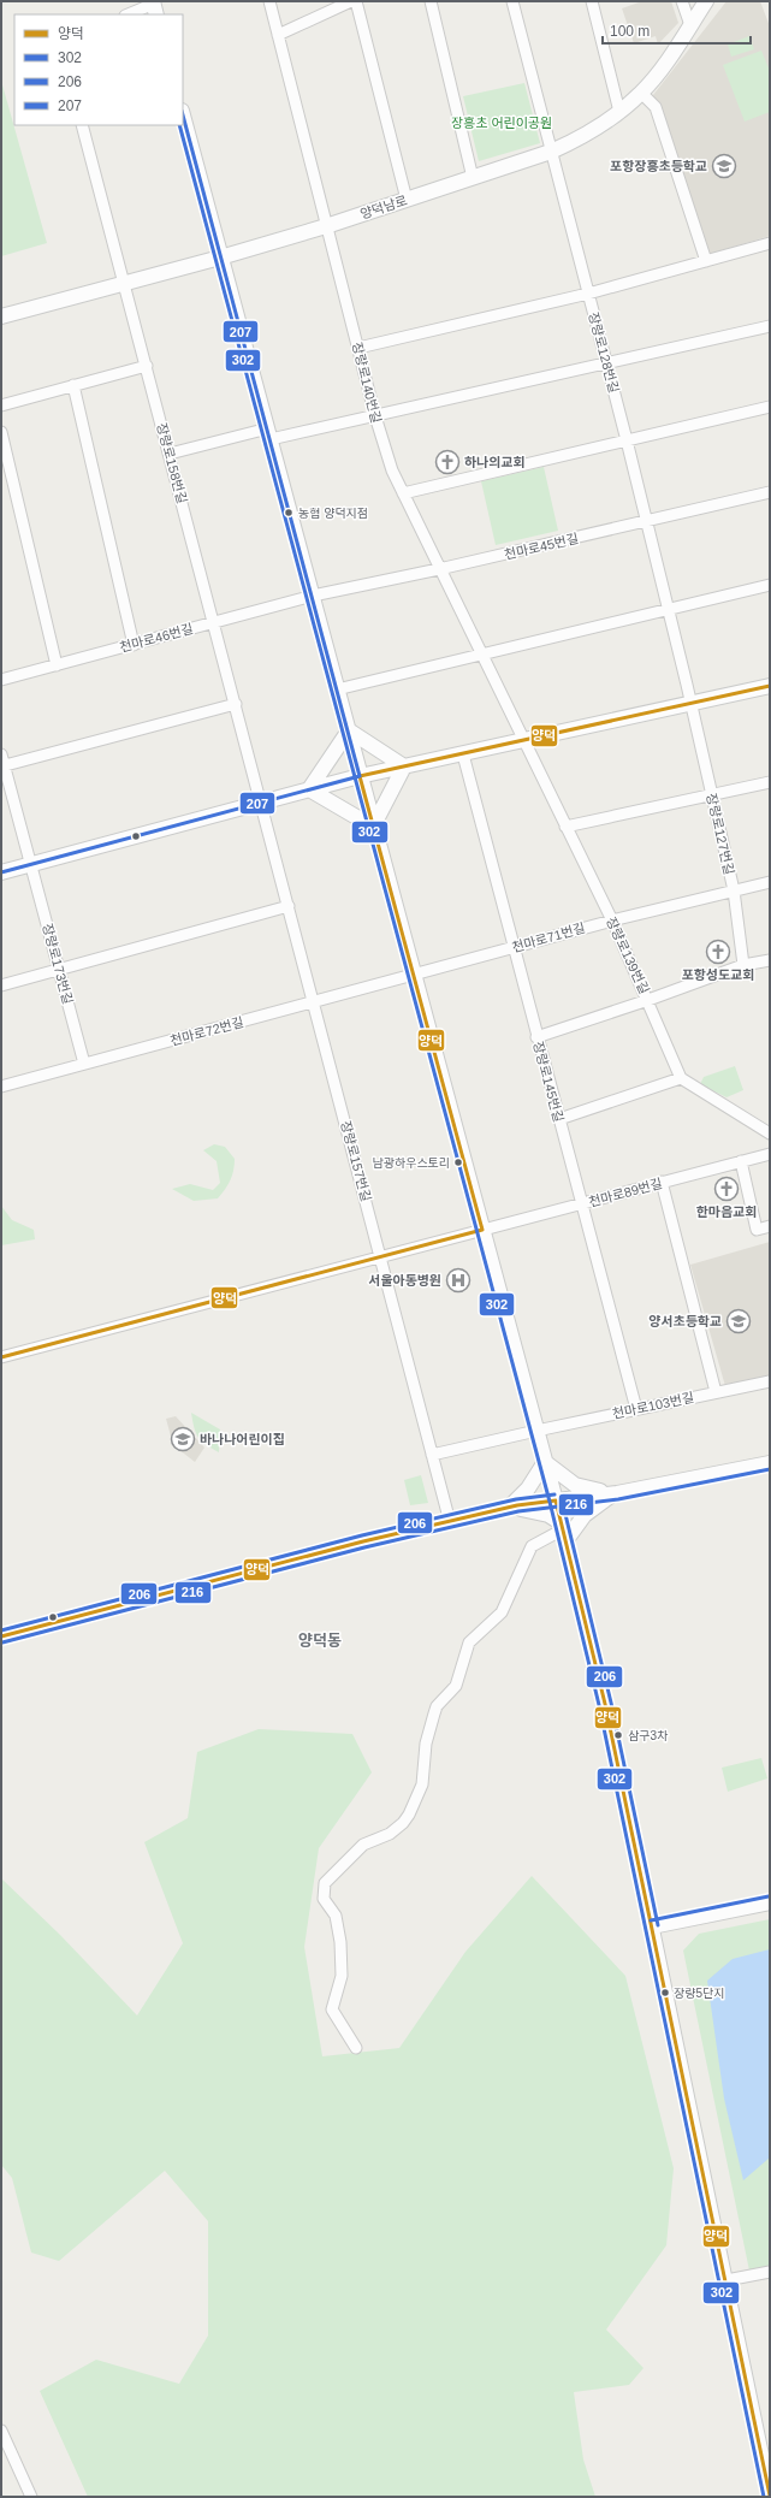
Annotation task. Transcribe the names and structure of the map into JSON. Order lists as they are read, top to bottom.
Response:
{
  "streets": {
    "street": [
      "양덕남로",
      "장량로128번길",
      "장량로140번길",
      "장량로158번길",
      "천마로45번길",
      "천마로46번길",
      "장량로127번길",
      "천마로71번길",
      "장량로139번길",
      "장량로173번길",
      "천마로72번길",
      "장량로145번길",
      "장량로157번길",
      "천마로89번길",
      "천마로103번길"
    ]
  },
  "crossings": [
    ["양덕남로", "장량로128번길"],
    ["양덕남로", "장량로140번길"],
    ["양덕남로", "장량로158번길"],
    ["장량로128번길", "천마로45번길"],
    ["장량로128번길", "장량로127번길"],
    ["장량로140번길", "천마로45번길"],
    ["장량로140번길", "장량로139번길"],
    ["장량로158번길", "천마로46번길"],
    ["장량로158번길", "장량로157번길"],
    ["천마로45번길", "천마로46번길"],
    ["장량로127번길", "천마로71번길"],
    ["천마로71번길", "장량로139번길"],
    ["천마로71번길", "천마로72번길"],
    ["천마로71번길", "장량로145번길"],
    ["장량로173번길", "천마로72번길"],
    ["천마로72번길", "장량로157번길"],
    ["장량로145번길", "천마로89번길"],
    ["장량로145번길", "천마로103번길"],
    ["장량로157번길", "천마로89번길"],
    ["장량로157번길", "천마로103번길"]
  ],
  "districts": ["양덕동"],
  "parks": ["장흥초 어린이공원"],
  "places": {
    "school or university": ["포항장흥초등학교", "양서초등학교", "바나나어린이집"],
    "church": ["하나의교회", "포항성도교회", "한마음교회"],
    "other": [
      "농협 양덕지점",
      "남광하우스토리",
      "삼구3차",
      "장량5단지"
    ],
    "hospital": ["서울아동병원"]
  },
  "lines": [
    "transit line 207",
    "transit line 302",
    "transit line 양덕",
    "transit line 216",
    "transit line 206"
  ],
  "legend": [
    "양덕",
    "302",
    "206",
    "207"
  ],
  "scale_bar": "100 m"
}
